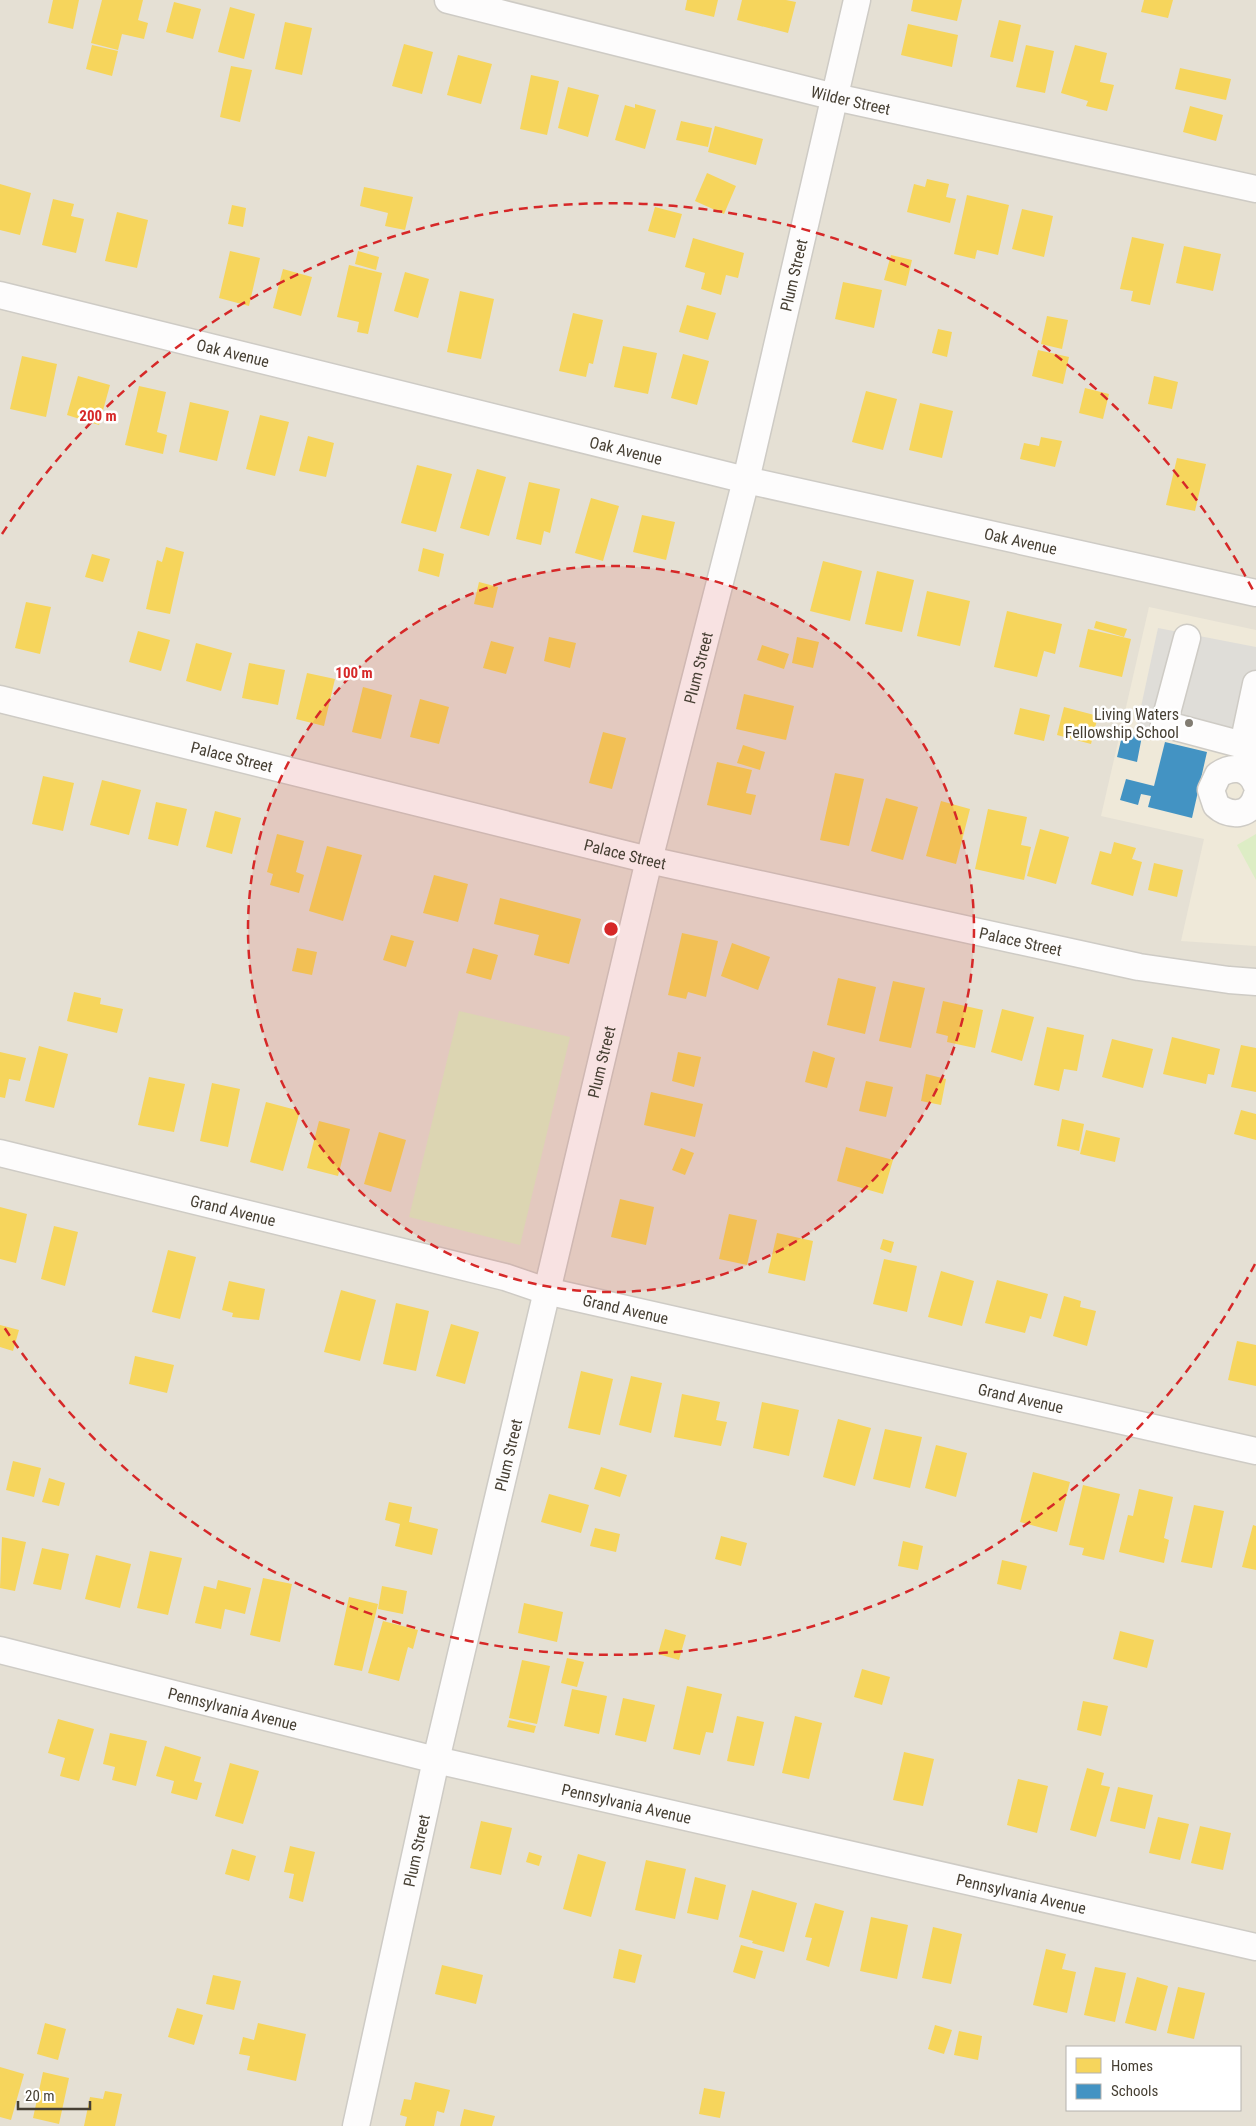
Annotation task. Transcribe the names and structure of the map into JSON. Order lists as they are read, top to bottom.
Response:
{
  "streets": {
    "street": [
      "Wilder Street",
      "Plum Street",
      "Oak Avenue",
      "Palace Street",
      "Grand Avenue",
      "Pennsylvania Avenue"
    ]
  },
  "crossings": [
    ["Wilder Street", "Plum Street"],
    ["Plum Street", "Oak Avenue"],
    ["Plum Street", "Palace Street"],
    ["Plum Street", "Grand Avenue"],
    ["Plum Street", "Pennsylvania Avenue"]
  ],
  "places": ["Living Waters Fellowship School"],
  "legend": ["Homes", "Schools"],
  "scale_bar": "20 m",
  "rings": ["200 m", "100 m"]
}
